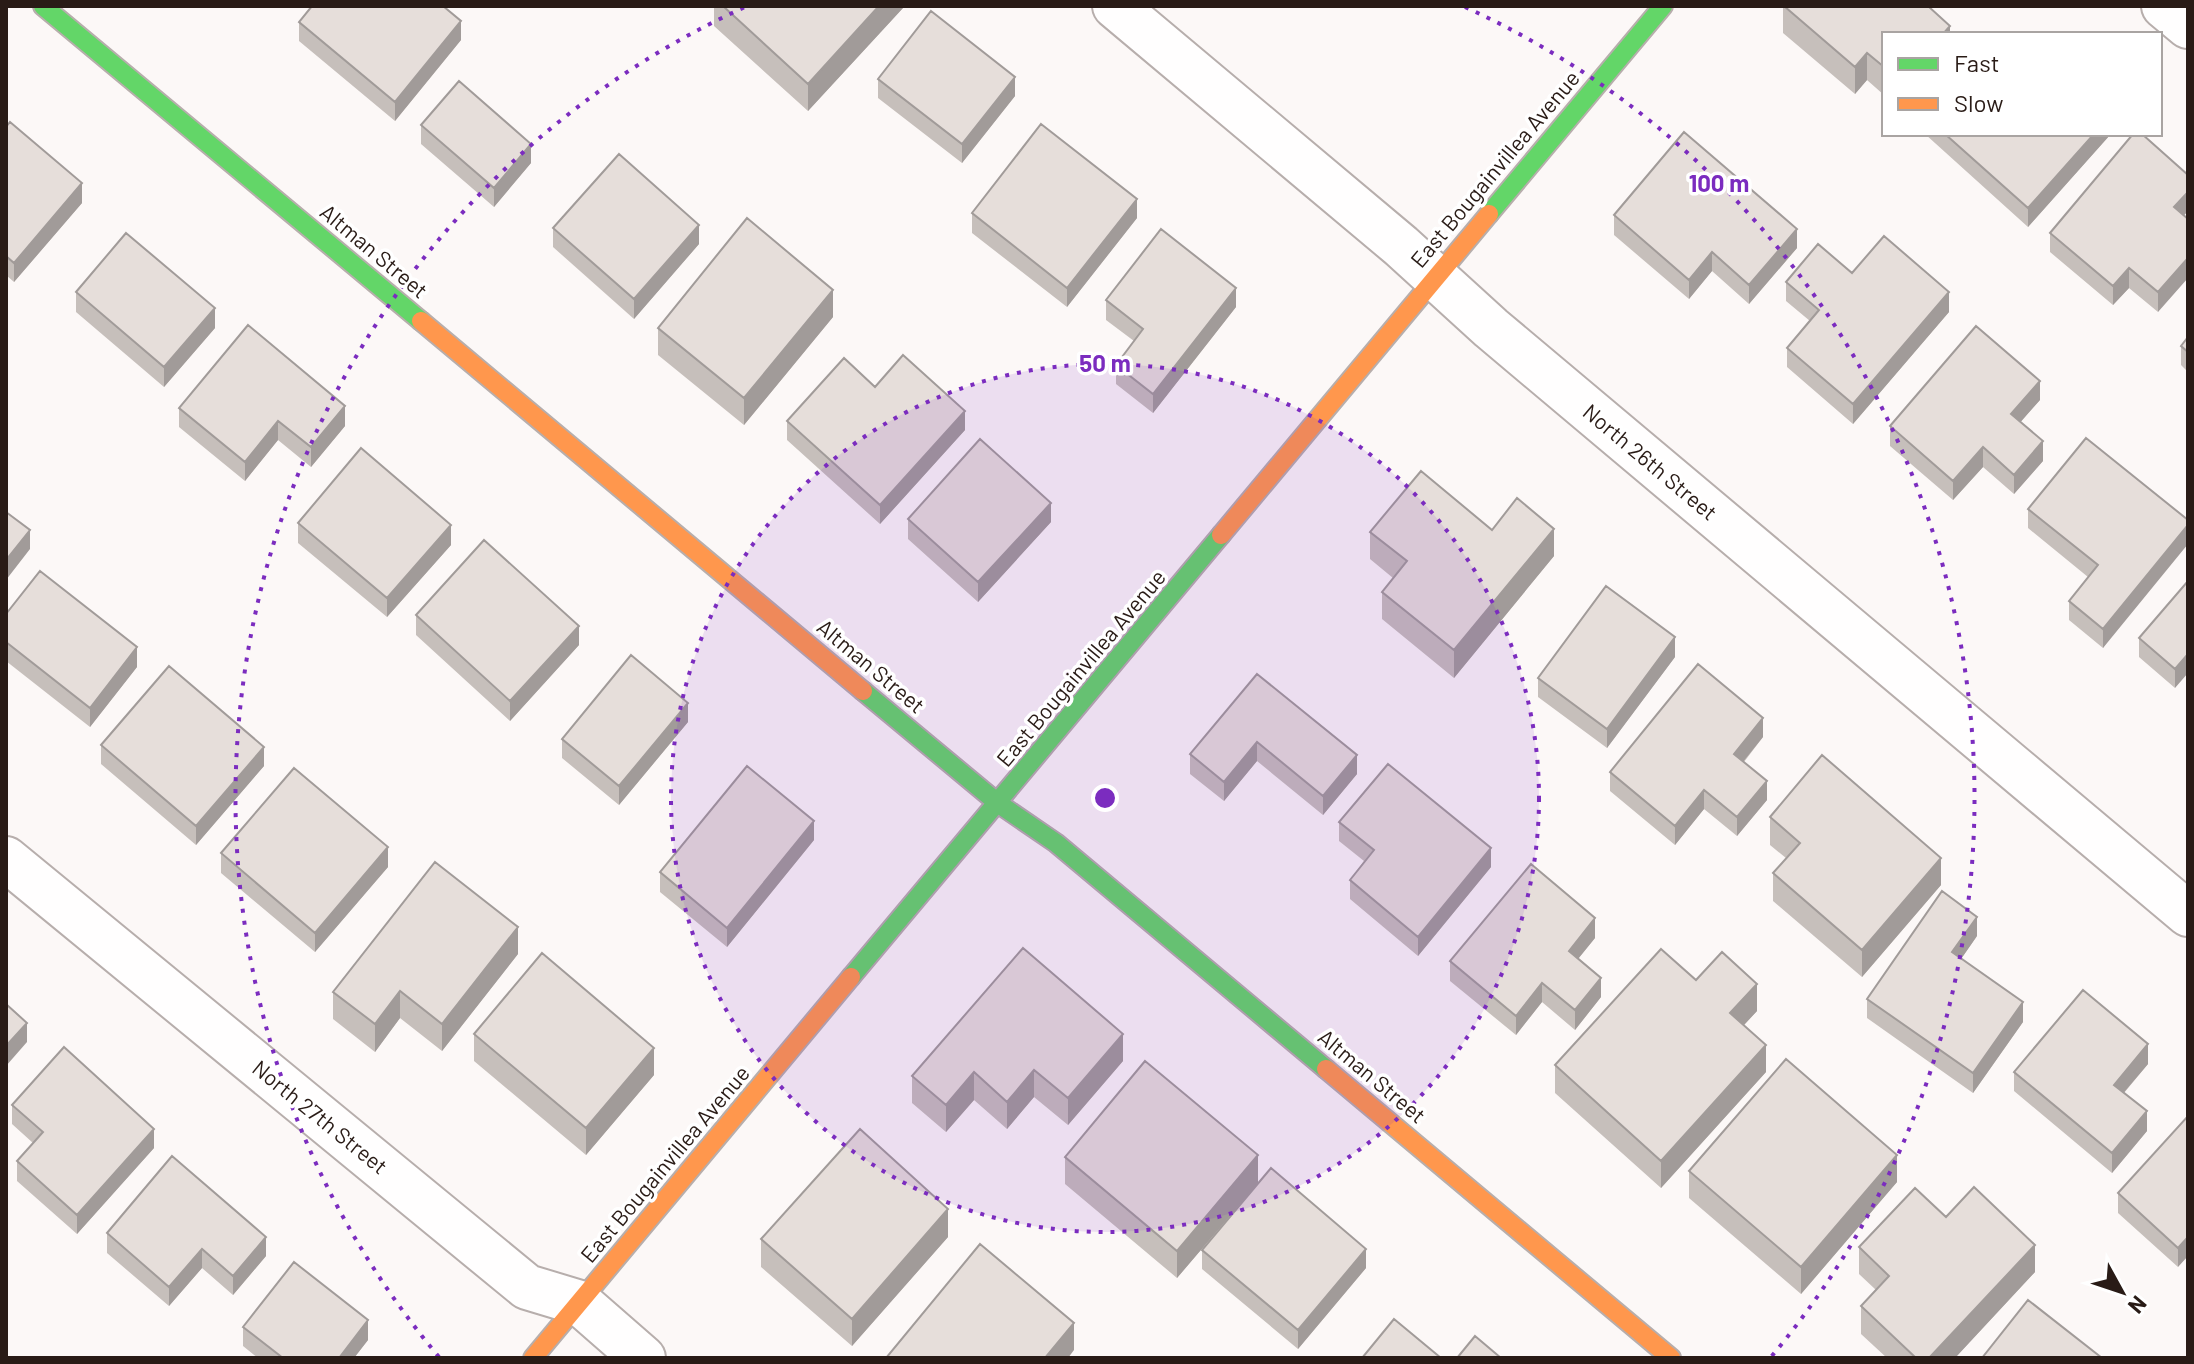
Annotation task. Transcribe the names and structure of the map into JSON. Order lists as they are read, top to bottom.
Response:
{
  "streets": {
    "street": [
      "East Bougainvillea Avenue",
      "Altman Street",
      "North 26th Street",
      "North 27th Street"
    ]
  },
  "crossings": [
    ["East Bougainvillea Avenue", "Altman Street"],
    ["East Bougainvillea Avenue", "North 26th Street"],
    ["East Bougainvillea Avenue", "North 27th Street"]
  ],
  "legend": ["Fast", "Slow"],
  "north": "bottom right",
  "rings": ["100 m", "50 m"]
}
